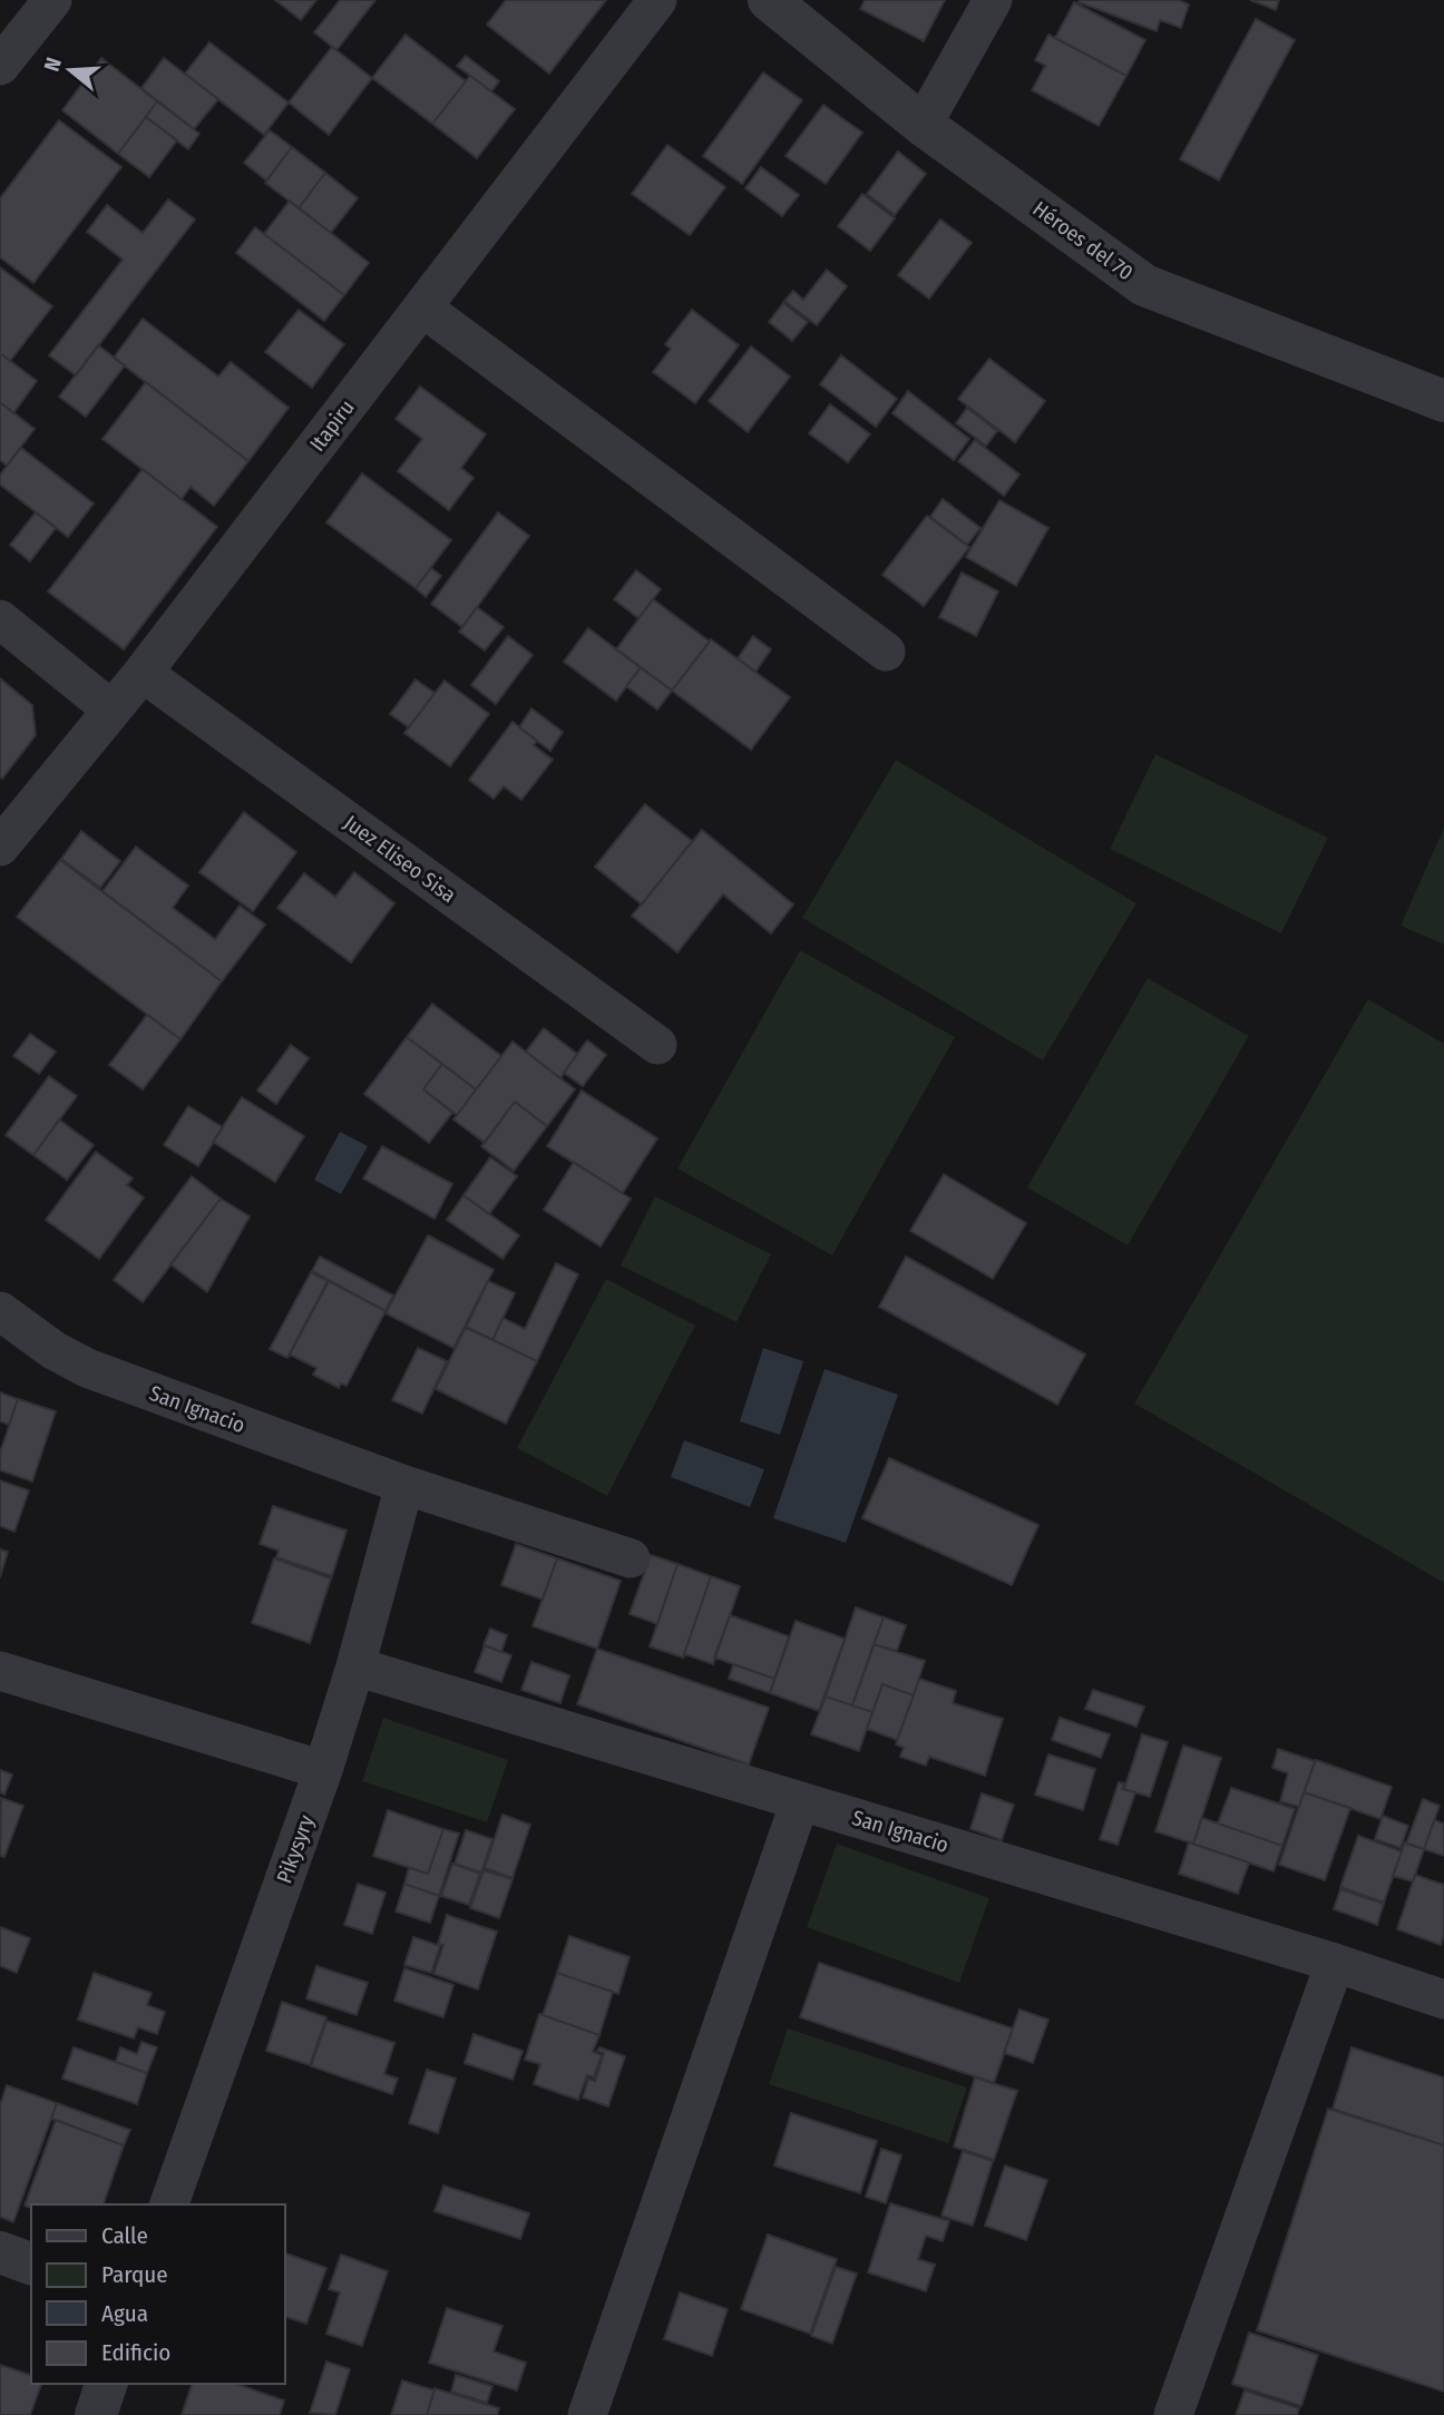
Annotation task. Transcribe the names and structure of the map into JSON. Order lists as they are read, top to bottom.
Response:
{
  "streets": {
    "street": [
      "Héroes del 70",
      "Itapiru",
      "Juez Eliseo Sisa",
      "San Ignacio",
      "Pikysyry"
    ]
  },
  "crossings": [
    ["Itapiru", "Juez Eliseo Sisa"],
    ["San Ignacio", "Pikysyry"]
  ],
  "legend": [
    "Calle",
    "Parque",
    "Agua",
    "Edificio"
  ],
  "north": "left"
}
